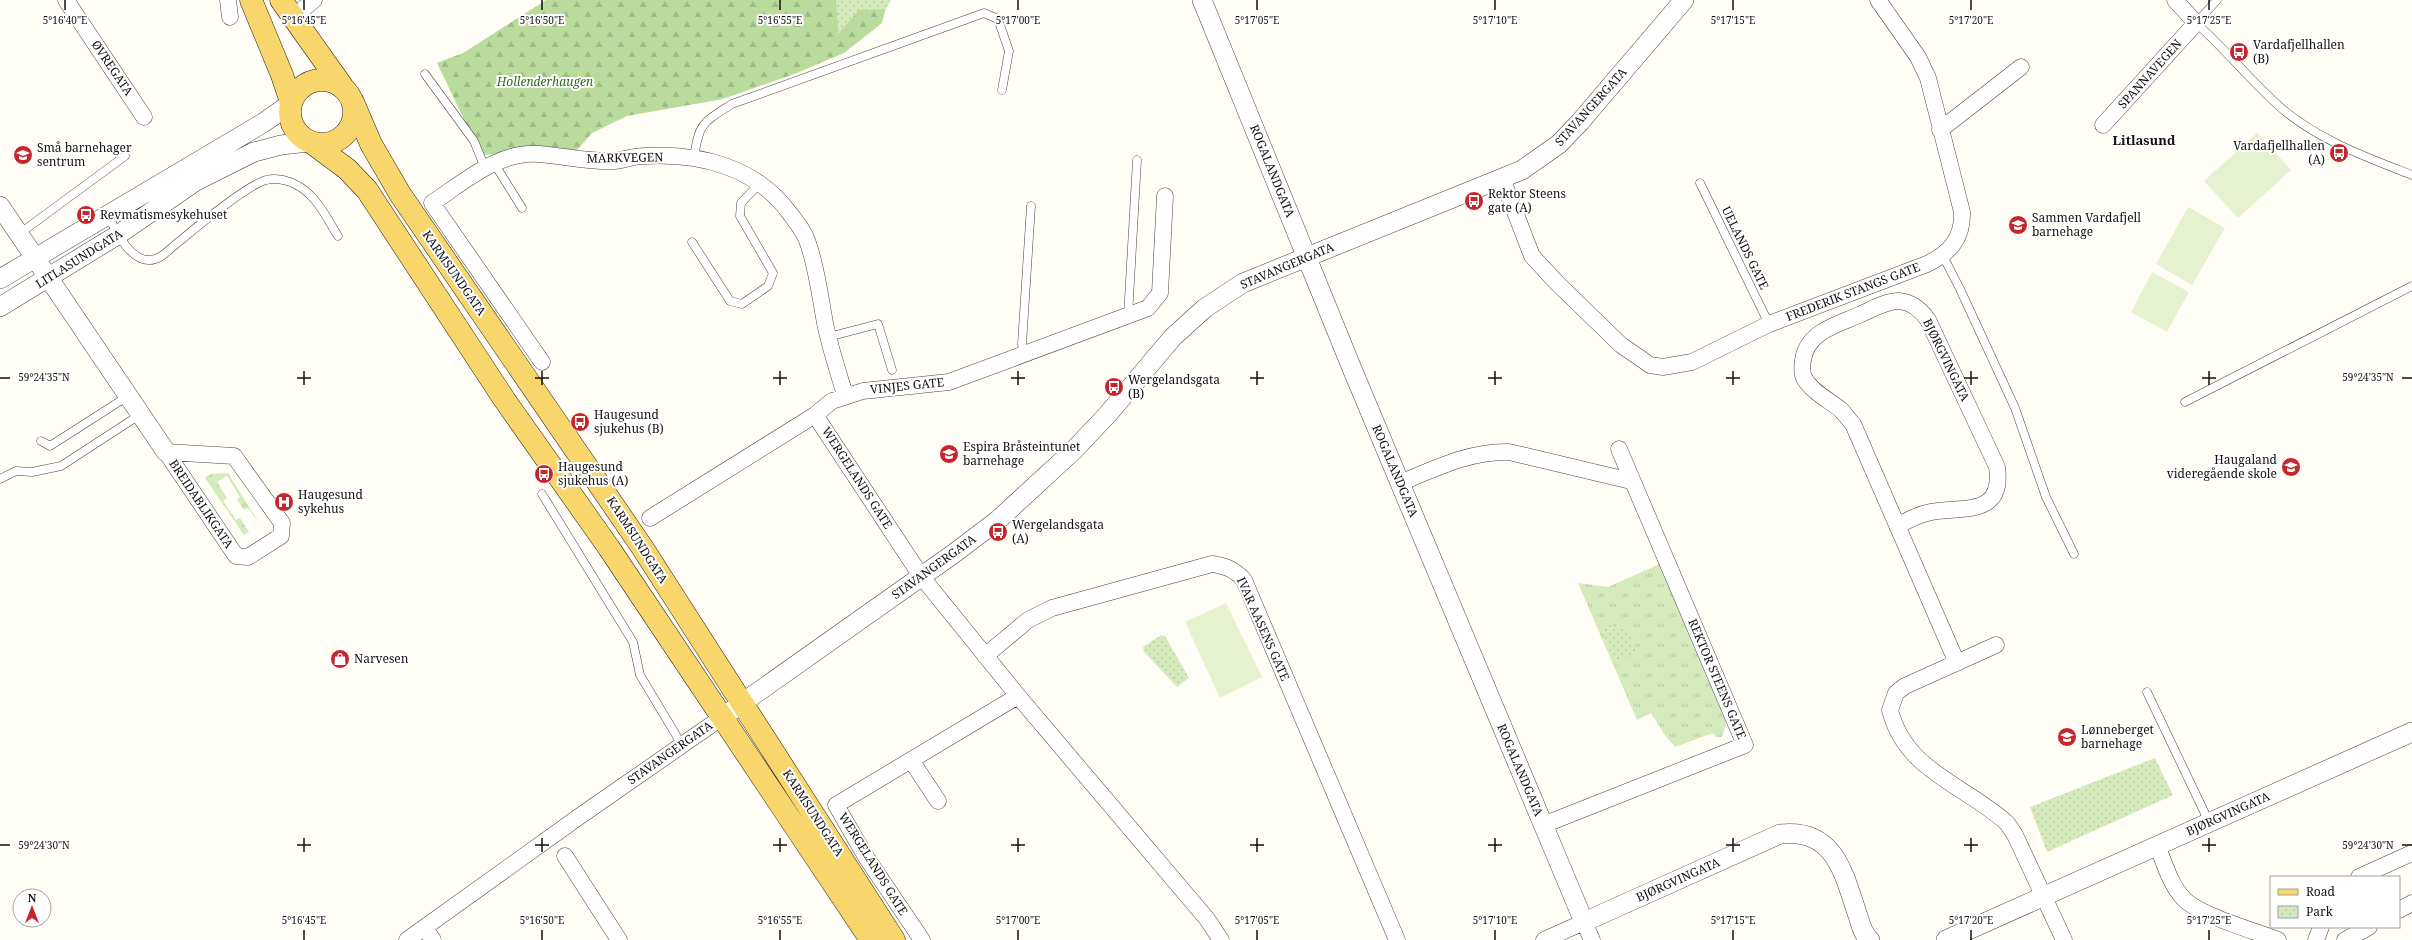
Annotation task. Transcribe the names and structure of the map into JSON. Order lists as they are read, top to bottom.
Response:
{
  "streets": {
    "main road": ["KARMSUNDGATA"],
    "street": [
      "ØVREGATA",
      "SPANNAVEGEN",
      "STAVANGERGATA",
      "MARKVEGEN",
      "ROGALANDGATA",
      "LITLASUNDGATA",
      "FREDERIK STANGS GATE",
      "BJØRGVINGATA",
      "VINJES GATE",
      "WERGELANDS GATE",
      "BREIDABLIKGATA",
      "IVAR AASENS GATE",
      "REKTOR STEENS GATE"
    ],
    "lane": ["UELANDS GATE"]
  },
  "crossings": [
    ["STAVANGERGATA", "ROGALANDGATA"],
    ["STAVANGERGATA", "KARMSUNDGATA"],
    ["STAVANGERGATA", "FREDERIK STANGS GATE"],
    ["STAVANGERGATA", "WERGELANDS GATE"],
    ["MARKVEGEN", "VINJES GATE"],
    ["ROGALANDGATA", "BJØRGVINGATA"],
    ["ROGALANDGATA", "REKTOR STEENS GATE"],
    ["UELANDS GATE", "FREDERIK STANGS GATE"],
    ["LITLASUNDGATA", "KARMSUNDGATA"],
    ["LITLASUNDGATA", "BREIDABLIKGATA"],
    ["VINJES GATE", "WERGELANDS GATE"],
    ["WERGELANDS GATE", "IVAR AASENS GATE"]
  ],
  "districts": ["Litlasund"],
  "parks": ["Hollenderhaugen"],
  "places": {
    "bus stop": [
      "Vardafjellhallen (B)",
      "Vardafjellhallen (A)",
      "Rektor Steens gate (A)",
      "Revmatismesykehuset",
      "Wergelandsgata (B)",
      "Haugesund sjukehus (B)",
      "Haugesund sjukehus (A)",
      "Wergelandsgata (A)"
    ],
    "school or university": [
      "Små barnehager sentrum",
      "Sammen Vardafjell barnehage",
      "Espira Bråsteintunet barnehage",
      "Haugaland videregående skole",
      "Lønneberget barnehage"
    ],
    "hospital": ["Haugesund sykehus"],
    "shop": ["Narvesen"]
  },
  "legend": ["Road", "Park"],
  "north": "top",
  "coordinates": [
    "5°16'40\"E",
    "5°16'45\"E",
    "5°16'50\"E",
    "5°16'55\"E",
    "5°17'00\"E",
    "5°17'05\"E",
    "5°17'10\"E",
    "5°17'15\"E",
    "5°17'20\"E",
    "5°17'25\"E",
    "59°24'35\"N",
    "59°24'30\"N"
  ]
}
